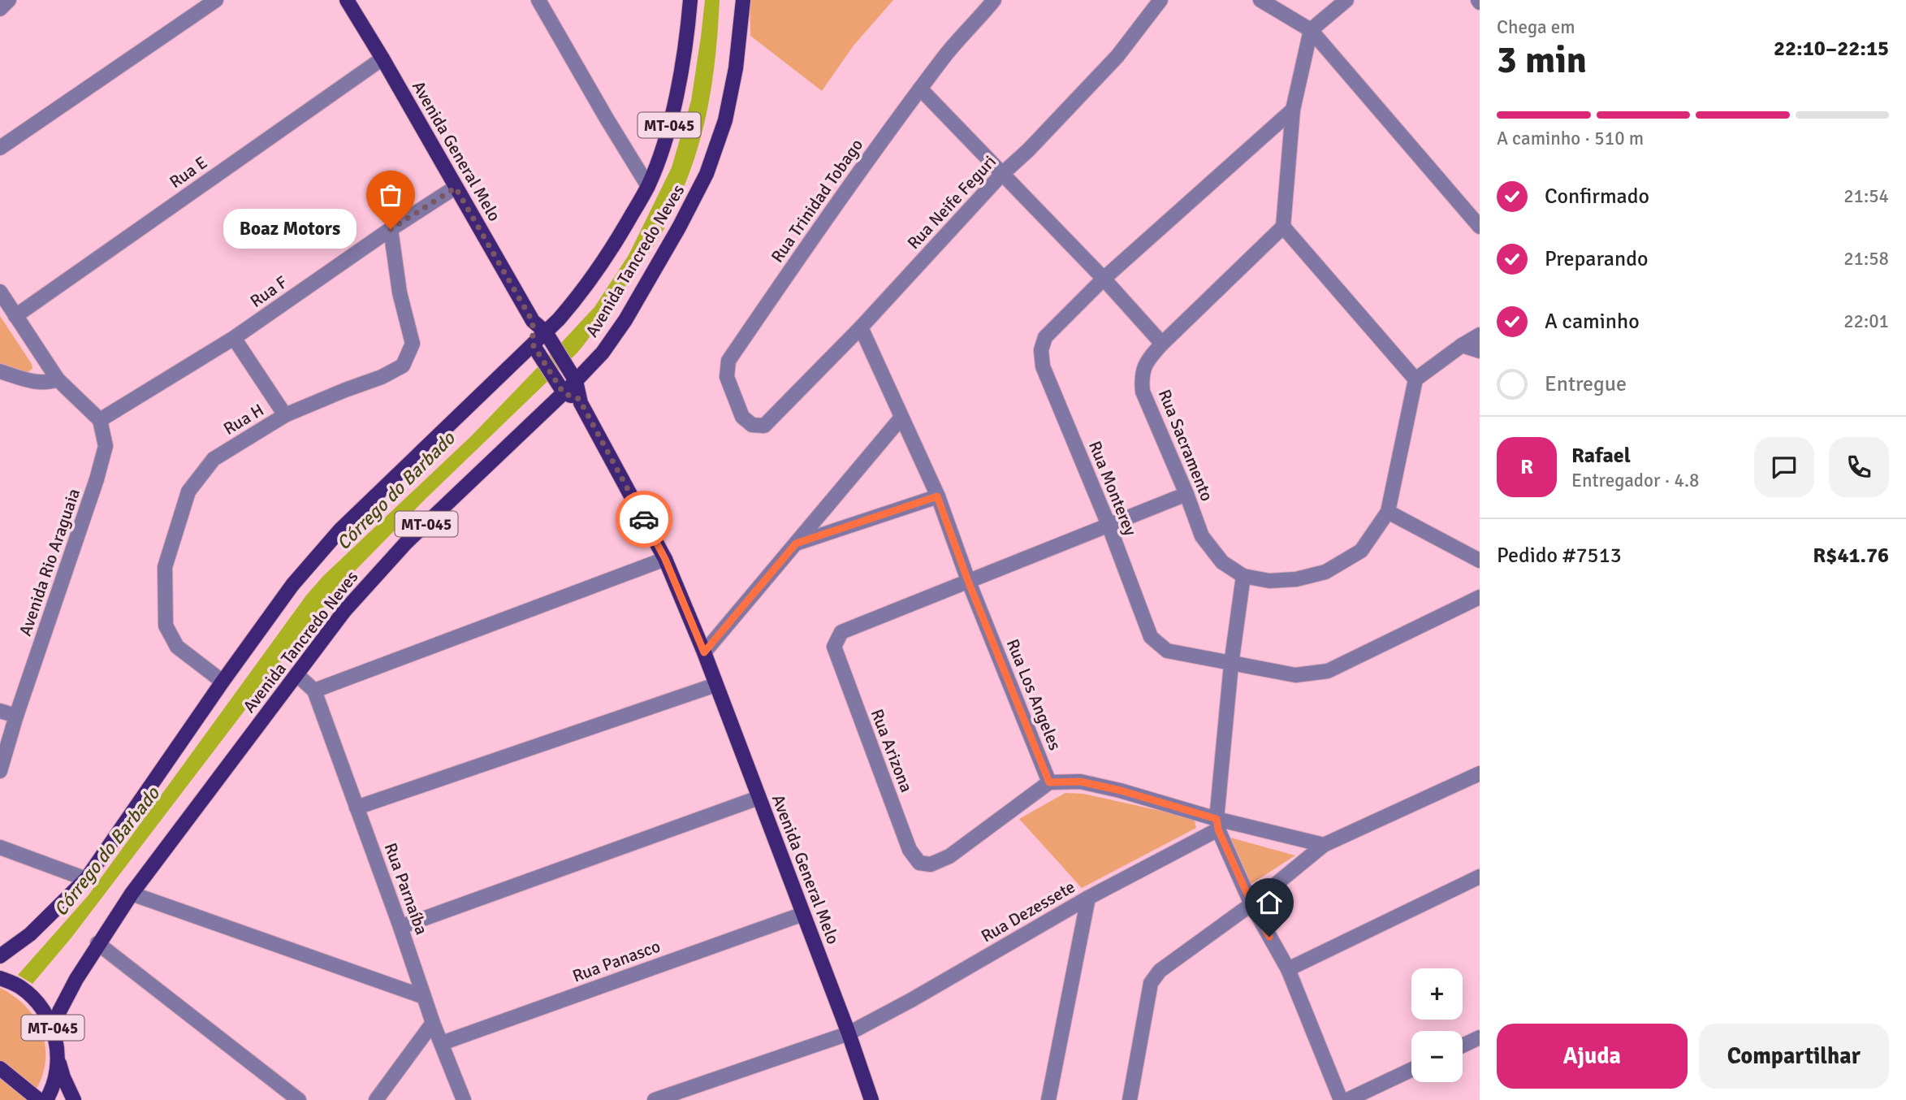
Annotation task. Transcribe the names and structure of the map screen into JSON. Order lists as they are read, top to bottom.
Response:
{
  "streets": {
    "main road": ["MT-045", "Avenida General Melo", "Avenida Tancredo Neves"],
    "street": [
      "Rua E",
      "Rua Trinidad Tobago",
      "Rua Neife Feguri",
      "Rua F",
      "Rua H",
      "Rua Sacramento",
      "Rua Monterey",
      "Avenida Rio Araguaia",
      "Rua Los Angeles",
      "Rua Arizona",
      "Rua Parnaíba",
      "Rua Dezessete",
      "Rua Panasco"
    ]
  },
  "crossings": [
    ["MT-045", "Avenida Tancredo Neves"],
    ["Avenida General Melo", "Rua E"],
    ["Avenida General Melo", "Avenida Tancredo Neves"],
    ["Avenida General Melo", "Rua F"],
    ["Avenida General Melo", "Rua Dezessete"],
    ["Avenida General Melo", "Rua Panasco"],
    ["Rua Trinidad Tobago", "Rua Neife Feguri"],
    ["Rua Neife Feguri", "Rua Los Angeles"],
    ["Avenida Tancredo Neves", "Rua H"],
    ["Rua F", "Rua H"],
    ["Rua F", "Avenida Rio Araguaia"],
    ["Rua Los Angeles", "Rua Arizona"],
    ["Rua Parnaíba", "Rua Panasco"]
  ],
  "water": ["Córrego do Barbado"],
  "places": ["Boaz Motors"],
  "page": {
    "heading": ["3 min", "Chega em", "22:10–22:15"],
    "panel": [
      "Rafael",
      "Entregador · 4.8",
      "Pedido #7513",
      "R$41.76"
    ],
    "bar": "A caminho · 510 m",
    "list": [
      ["Confirmado", "21:54"],
      ["Preparando", "21:58"],
      ["A caminho", "22:01"],
      "Entregue"
    ],
    "bubble": "Boaz Motors",
    "round": "R",
    "map_buttons": ["+", "−"],
    "buttons": ["Ajuda", "Compartilhar"]
  }
}
